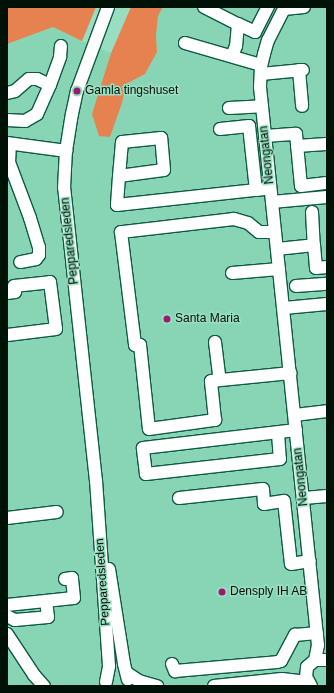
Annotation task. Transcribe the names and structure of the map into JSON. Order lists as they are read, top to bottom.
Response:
{
  "streets": {
    "street": ["Neongatan", "Pepparedsleden"]
  },
  "places": ["Gamla tingshuset", "Santa Maria", "Densply IH AB"]
}
